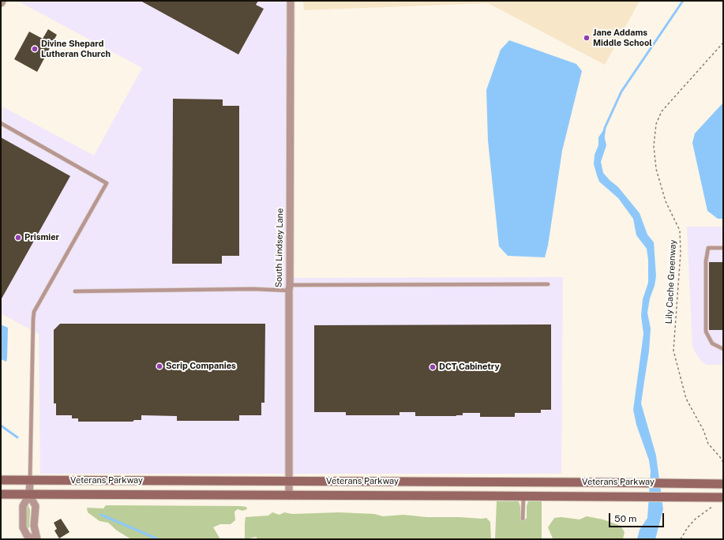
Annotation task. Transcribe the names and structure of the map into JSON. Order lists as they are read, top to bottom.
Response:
{
  "streets": {
    "main road": ["Veterans Parkway"],
    "street": ["South Lindsey Lane"],
    "path": ["Lily Cache Greenway"]
  },
  "crossings": [
    ["South Lindsey Lane", "Veterans Parkway"]
  ],
  "places": [
    "Jane Addams Middle School",
    "Divine Shepard Lutheran Church",
    "Prismier",
    "Scrip Companies",
    "DCT Cabinetry"
  ],
  "scale_bar": "50 m"
}
